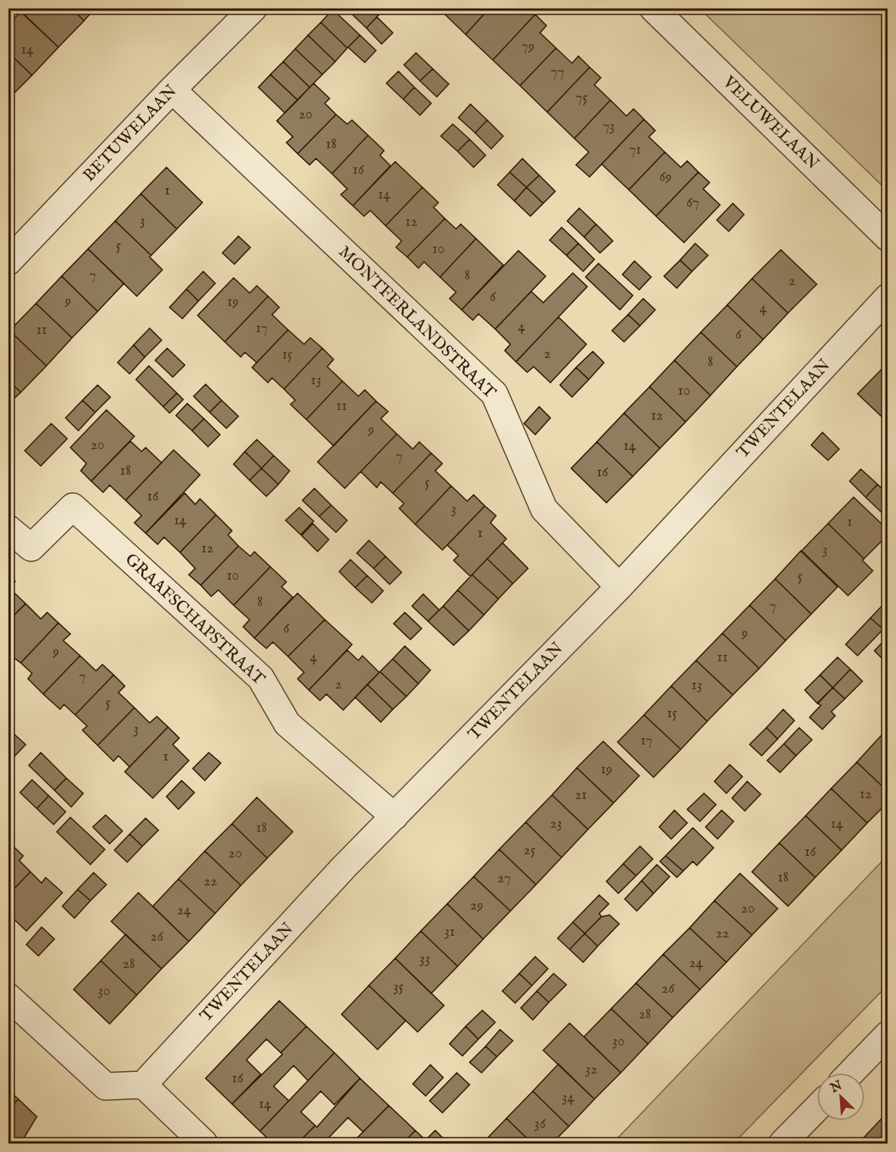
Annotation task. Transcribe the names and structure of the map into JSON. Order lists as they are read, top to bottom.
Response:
{
  "streets": {
    "street": [
      "VELUWELAAN",
      "BETUWELAAN",
      "MONTFERLANDSTRAAT",
      "TWENTELAAN",
      "GRAAFSCHAPSTRAAT"
    ]
  },
  "crossings": [
    ["BETUWELAAN", "MONTFERLANDSTRAAT"],
    ["MONTFERLANDSTRAAT", "TWENTELAAN"],
    ["TWENTELAAN", "GRAAFSCHAPSTRAAT"]
  ],
  "house_numbers": [
    "79",
    "14",
    "77",
    "75",
    "20",
    "73",
    "18",
    "71",
    "16",
    "69",
    "1",
    "14",
    "67",
    "3",
    "12",
    "5",
    "10",
    "7",
    "8",
    "2",
    "6",
    "9",
    "19",
    "4",
    "4",
    "17",
    "11",
    "6",
    "2",
    "15",
    "8",
    "13",
    "10",
    "11",
    "12",
    "9",
    "20",
    "14",
    "7",
    "18",
    "16",
    "5",
    "16",
    "3",
    "14",
    "1",
    "1",
    "12",
    "3",
    "10",
    "5",
    "8",
    "7",
    "6",
    "9",
    "9",
    "4",
    "11",
    "7",
    "2",
    "13",
    "5",
    "15",
    "3",
    "17",
    "1",
    "19",
    "12",
    "21",
    "23",
    "14",
    "18",
    "25",
    "16",
    "20",
    "18",
    "27",
    "22",
    "29",
    "20",
    "24",
    "31",
    "22",
    "26",
    "33",
    "24",
    "28",
    "35",
    "26",
    "30",
    "28",
    "30",
    "32",
    "16",
    "34",
    "14",
    "36"
  ],
  "north": "top left"
}
